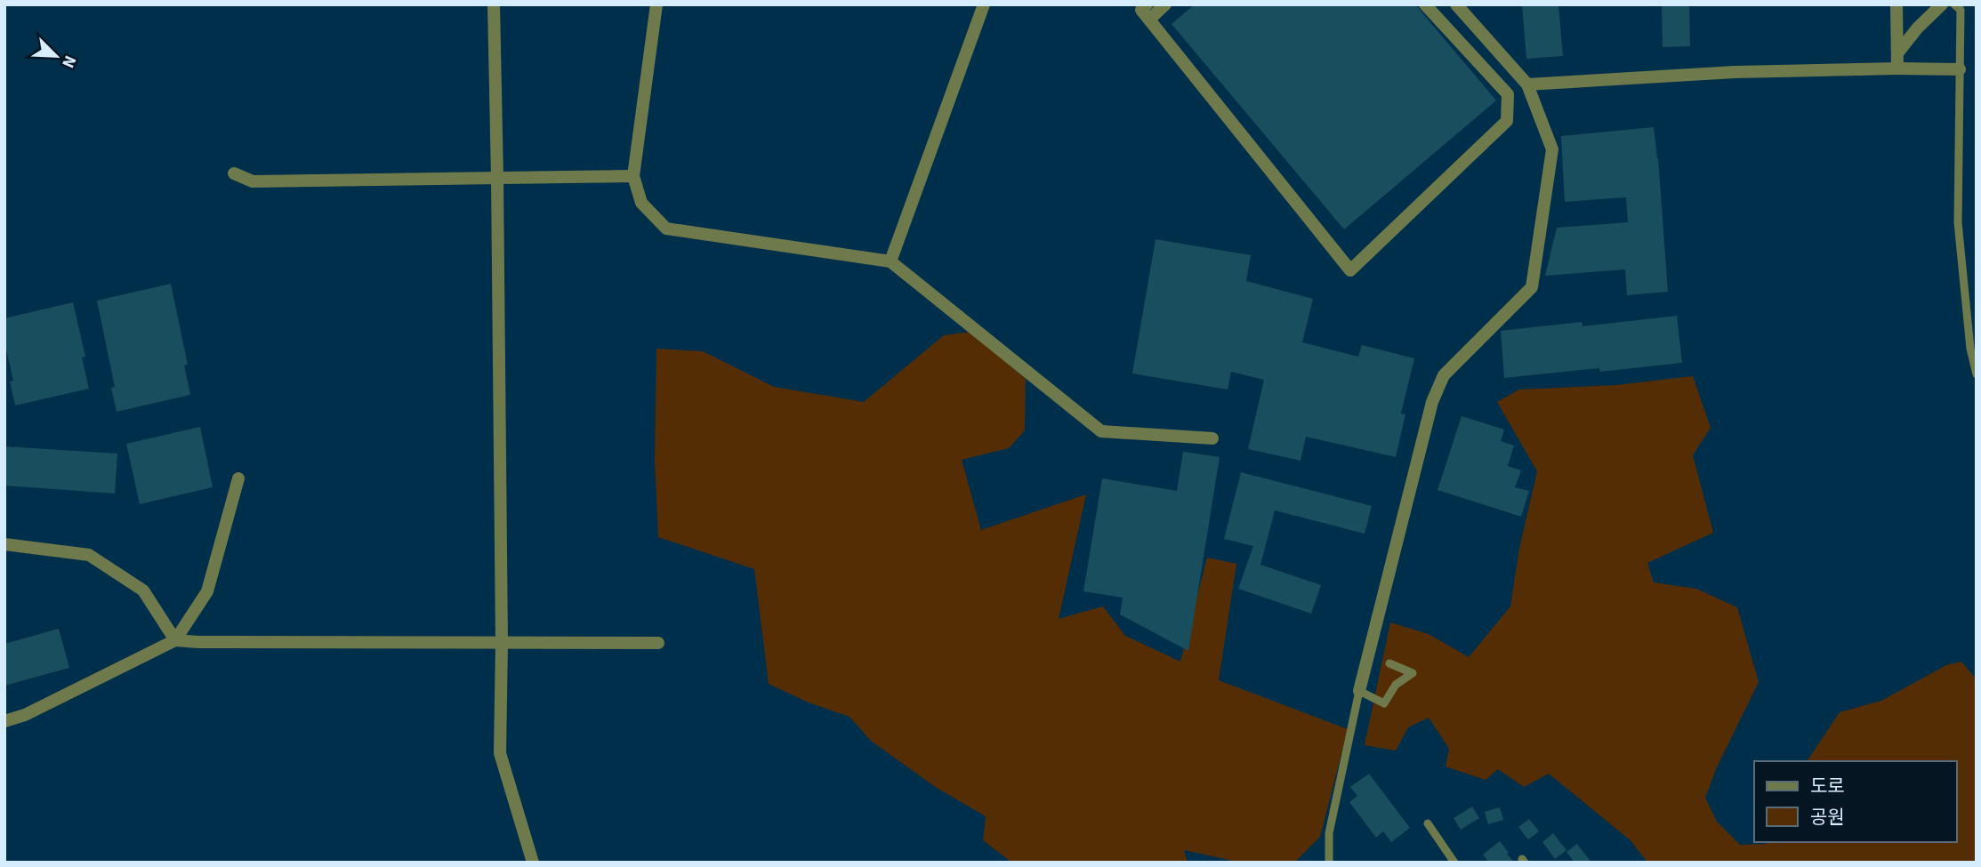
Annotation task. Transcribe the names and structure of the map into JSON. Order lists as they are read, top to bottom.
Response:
{
  "legend": ["도로", "공원"],
  "north": "bottom right"
}
